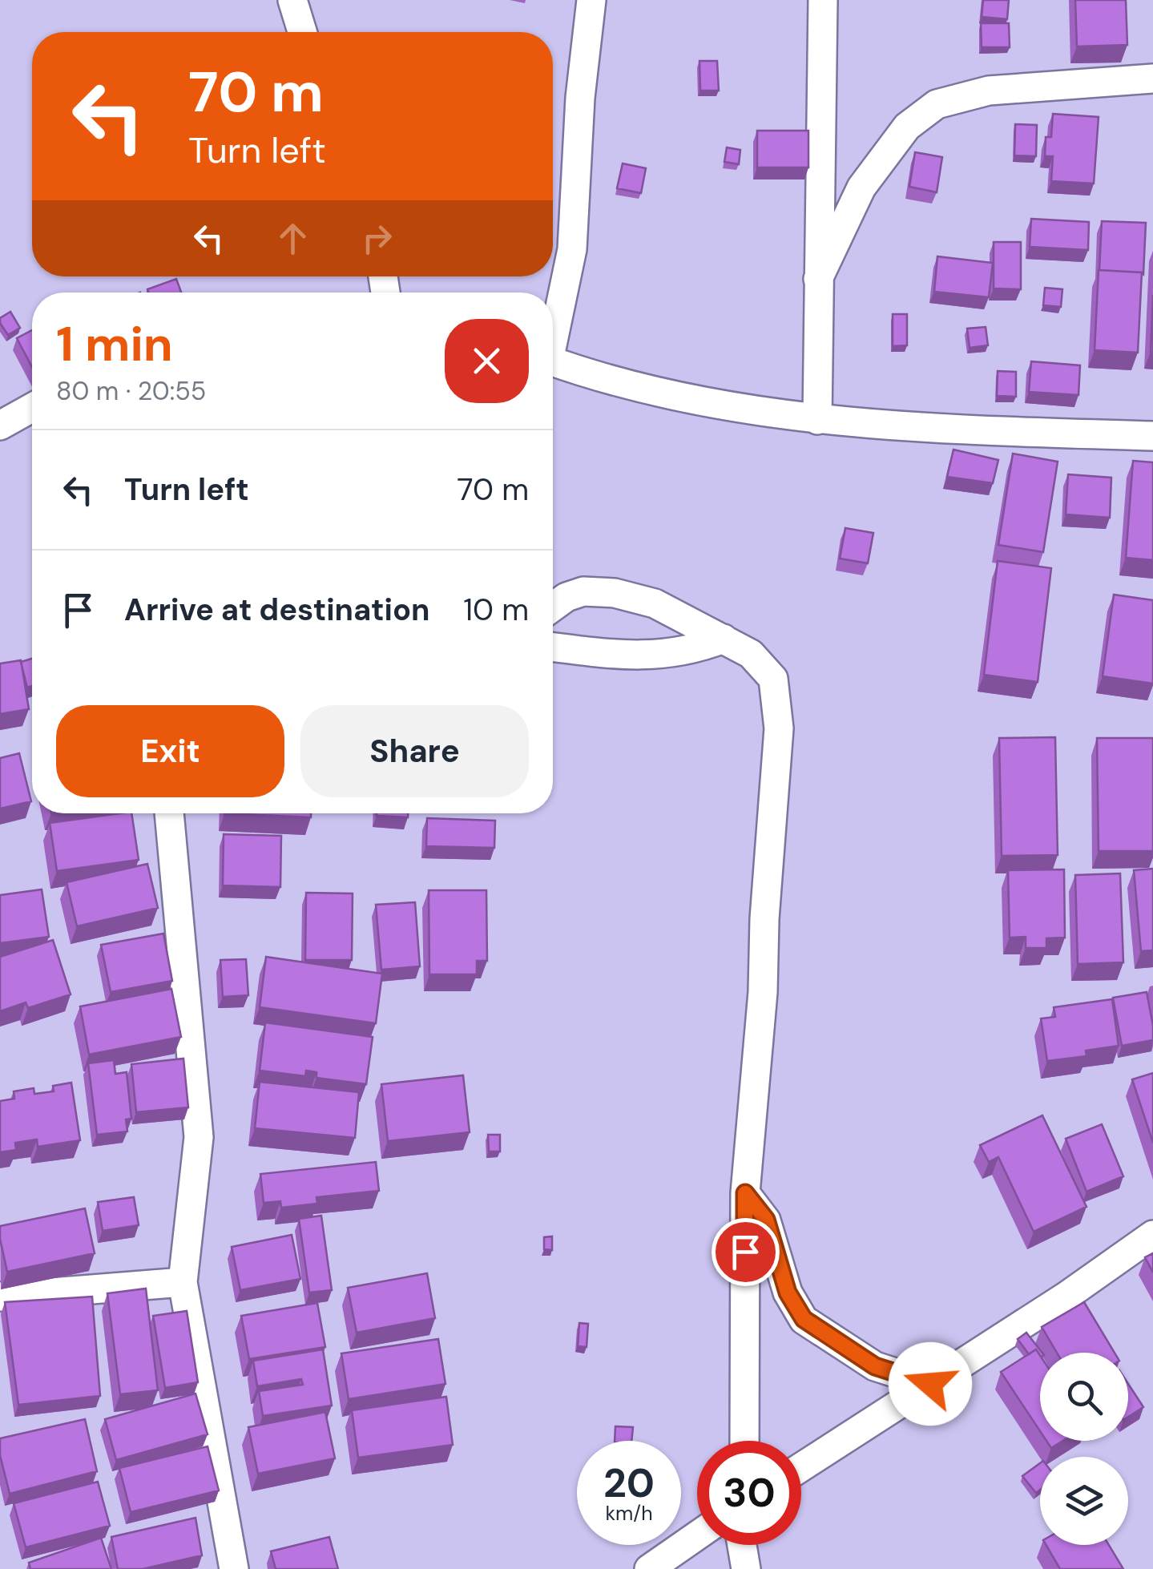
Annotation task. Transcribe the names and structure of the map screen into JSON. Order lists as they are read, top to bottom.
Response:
{
  "page": {
    "turn": ["70 m", "Turn left"],
    "heading": ["1 min", "80 m · 20:55"],
    "list": [
      {
        "name": "Turn left",
        "value": "70 m"
      },
      {
        "name": "Arrive at destination",
        "value": "10 m"
      }
    ],
    "buttons": ["Exit", "Share"],
    "speed": "20 km/h",
    "limit": "30"
  }
}
